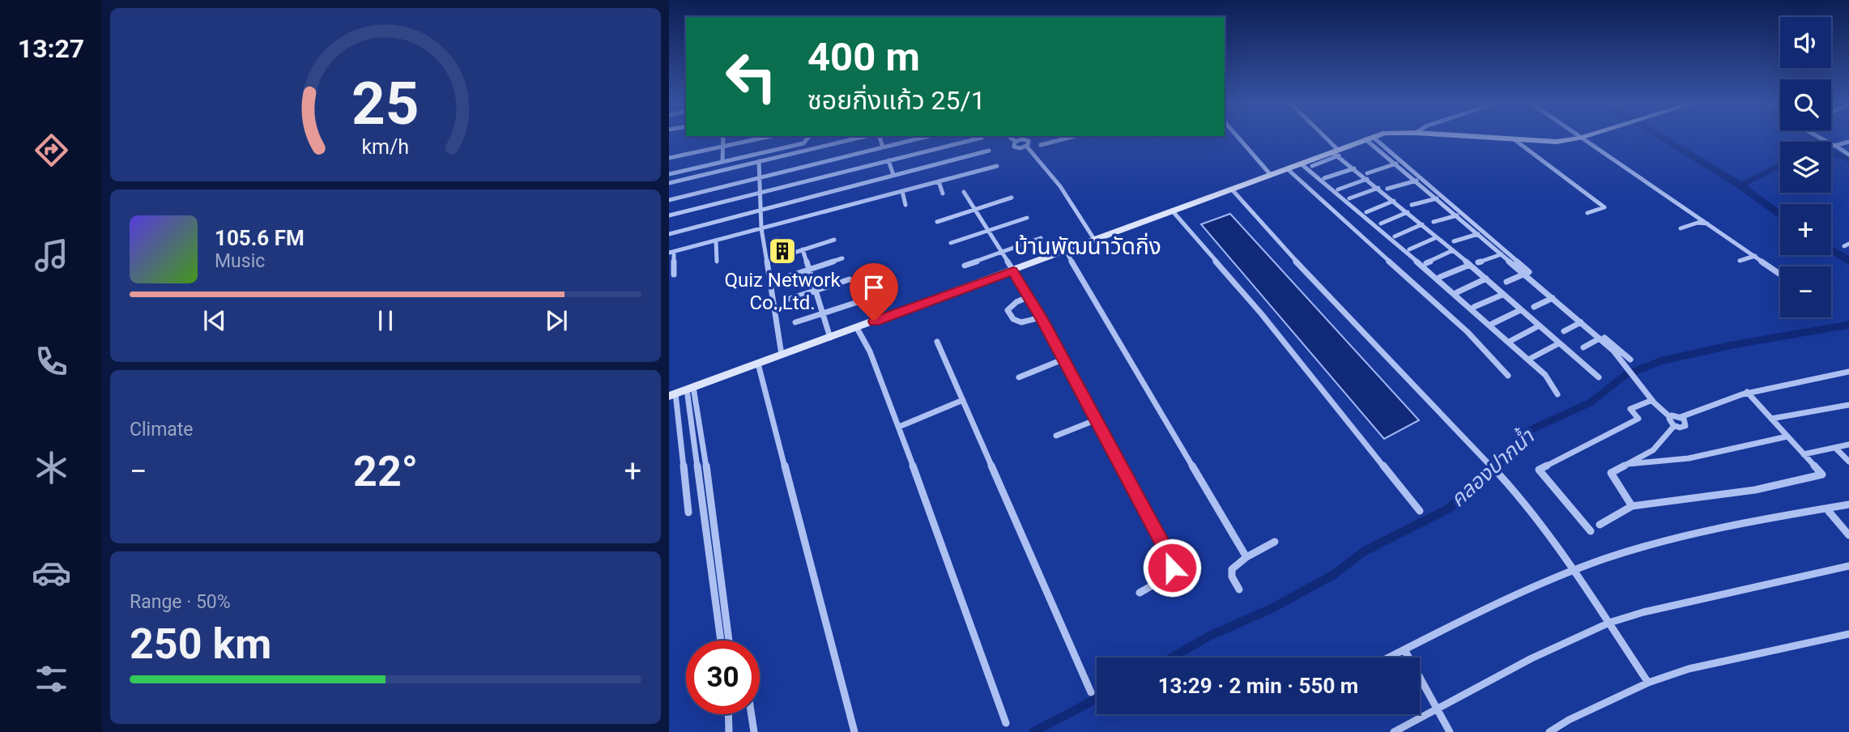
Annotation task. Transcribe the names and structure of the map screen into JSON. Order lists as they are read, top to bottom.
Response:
{
  "districts": ["บ้านพัฒนาวัดกิ่ง"],
  "water": ["คลองปากน้ำ"],
  "places": {
    "building": ["Quiz Network Co.,Ltd."]
  },
  "page": {
    "tabs": "13:27",
    "map_buttons": ["+", "−"],
    "turn": ["400 m", "ซอยกิ่งแก้ว 25/1"],
    "song": ["105.6 FM", "Music"],
    "tile": [
      "Climate",
      ["Range · 50%", "250 km"]
    ],
    "heat": ["−", "22°", "+"],
    "limit": "30",
    "trip": "13:29 · 2 min · 550 m",
    "gauge": ["25", "km/h"]
  }
}
